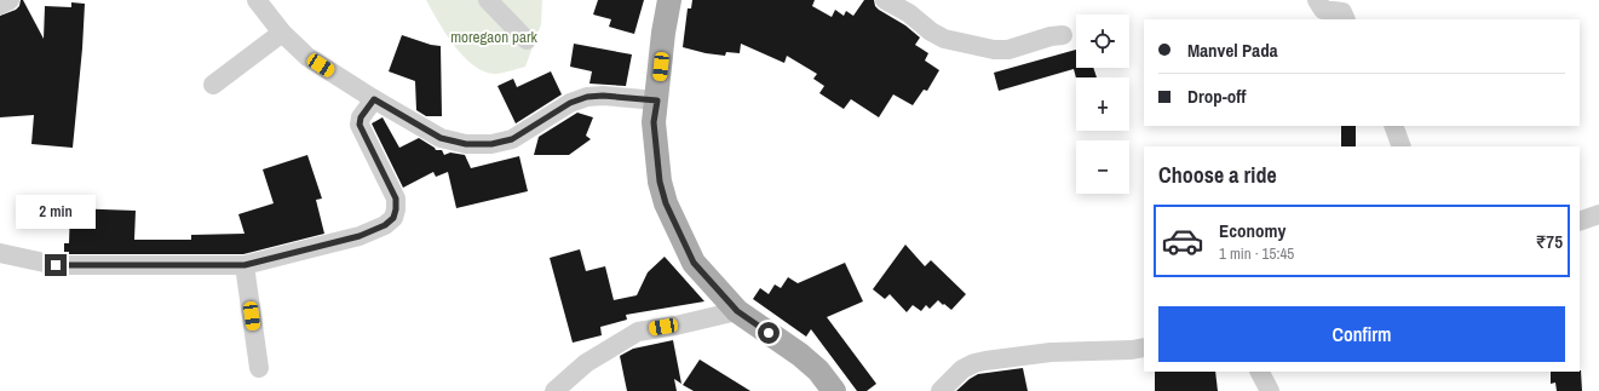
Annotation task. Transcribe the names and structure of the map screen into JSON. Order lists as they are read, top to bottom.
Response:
{
  "parks": ["moregaon park"],
  "page": {
    "map_buttons": ["+", "−"],
    "banner": ["Manvel Pada", "Drop-off"],
    "heading": "Choose a ride",
    "bubble": "2 min",
    "list": [
      {
        "name": "Economy",
        "note": "1 min · 15:45",
        "value": "₹75"
      }
    ],
    "buttons": "Confirm"
  }
}
